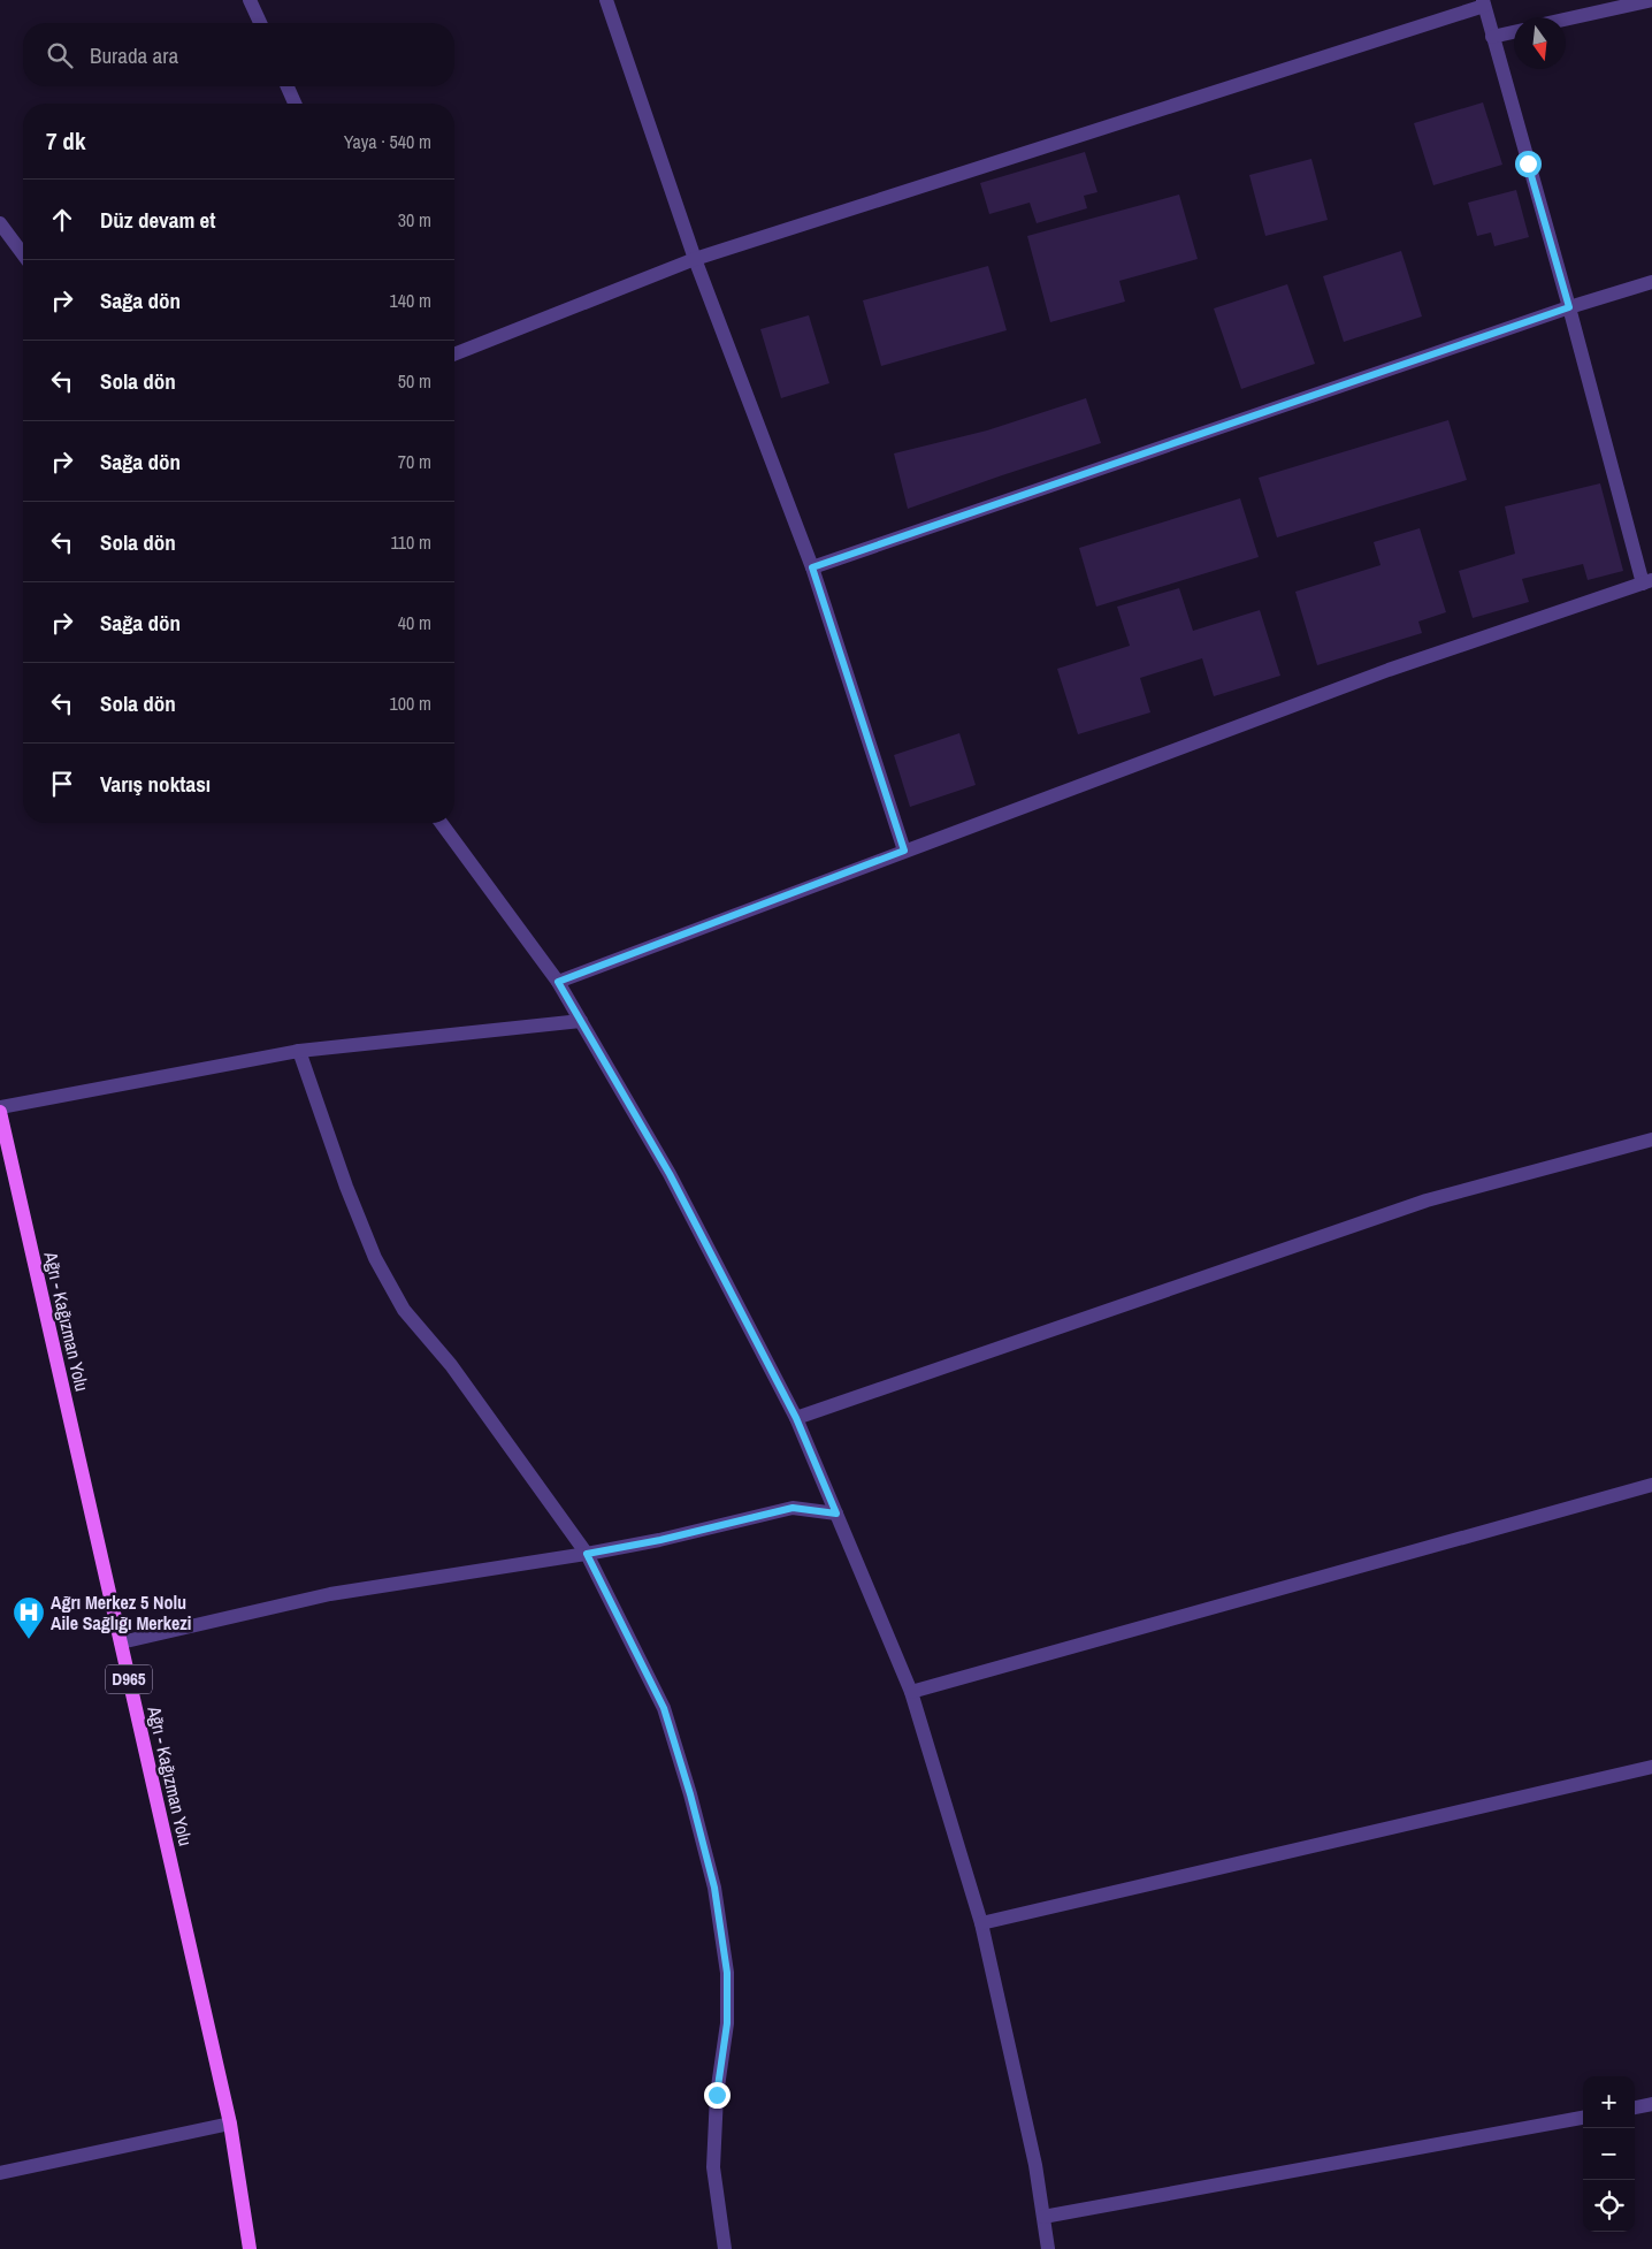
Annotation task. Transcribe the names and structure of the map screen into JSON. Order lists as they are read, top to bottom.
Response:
{
  "streets": {
    "main road": ["Ağrı - Kağızman Yolu", "D965"]
  },
  "places": {
    "hospital": ["Ağrı Merkez 5 Nolu Aile Sağlığı Merkezi"]
  },
  "north": "bottom",
  "page": {
    "search": "Burada ara",
    "heading": ["7 dk", "Yaya · 540 m"],
    "list": [
      ["Düz devam et", "30 m"],
      ["Sağa dön", "140 m"],
      ["Sola dön", "50 m"],
      ["Sağa dön", "70 m"],
      ["Sola dön", "110 m"],
      ["Sağa dön", "40 m"],
      ["Sola dön", "100 m"],
      "Varış noktası"
    ],
    "map_buttons": ["+", "−"]
  }
}
